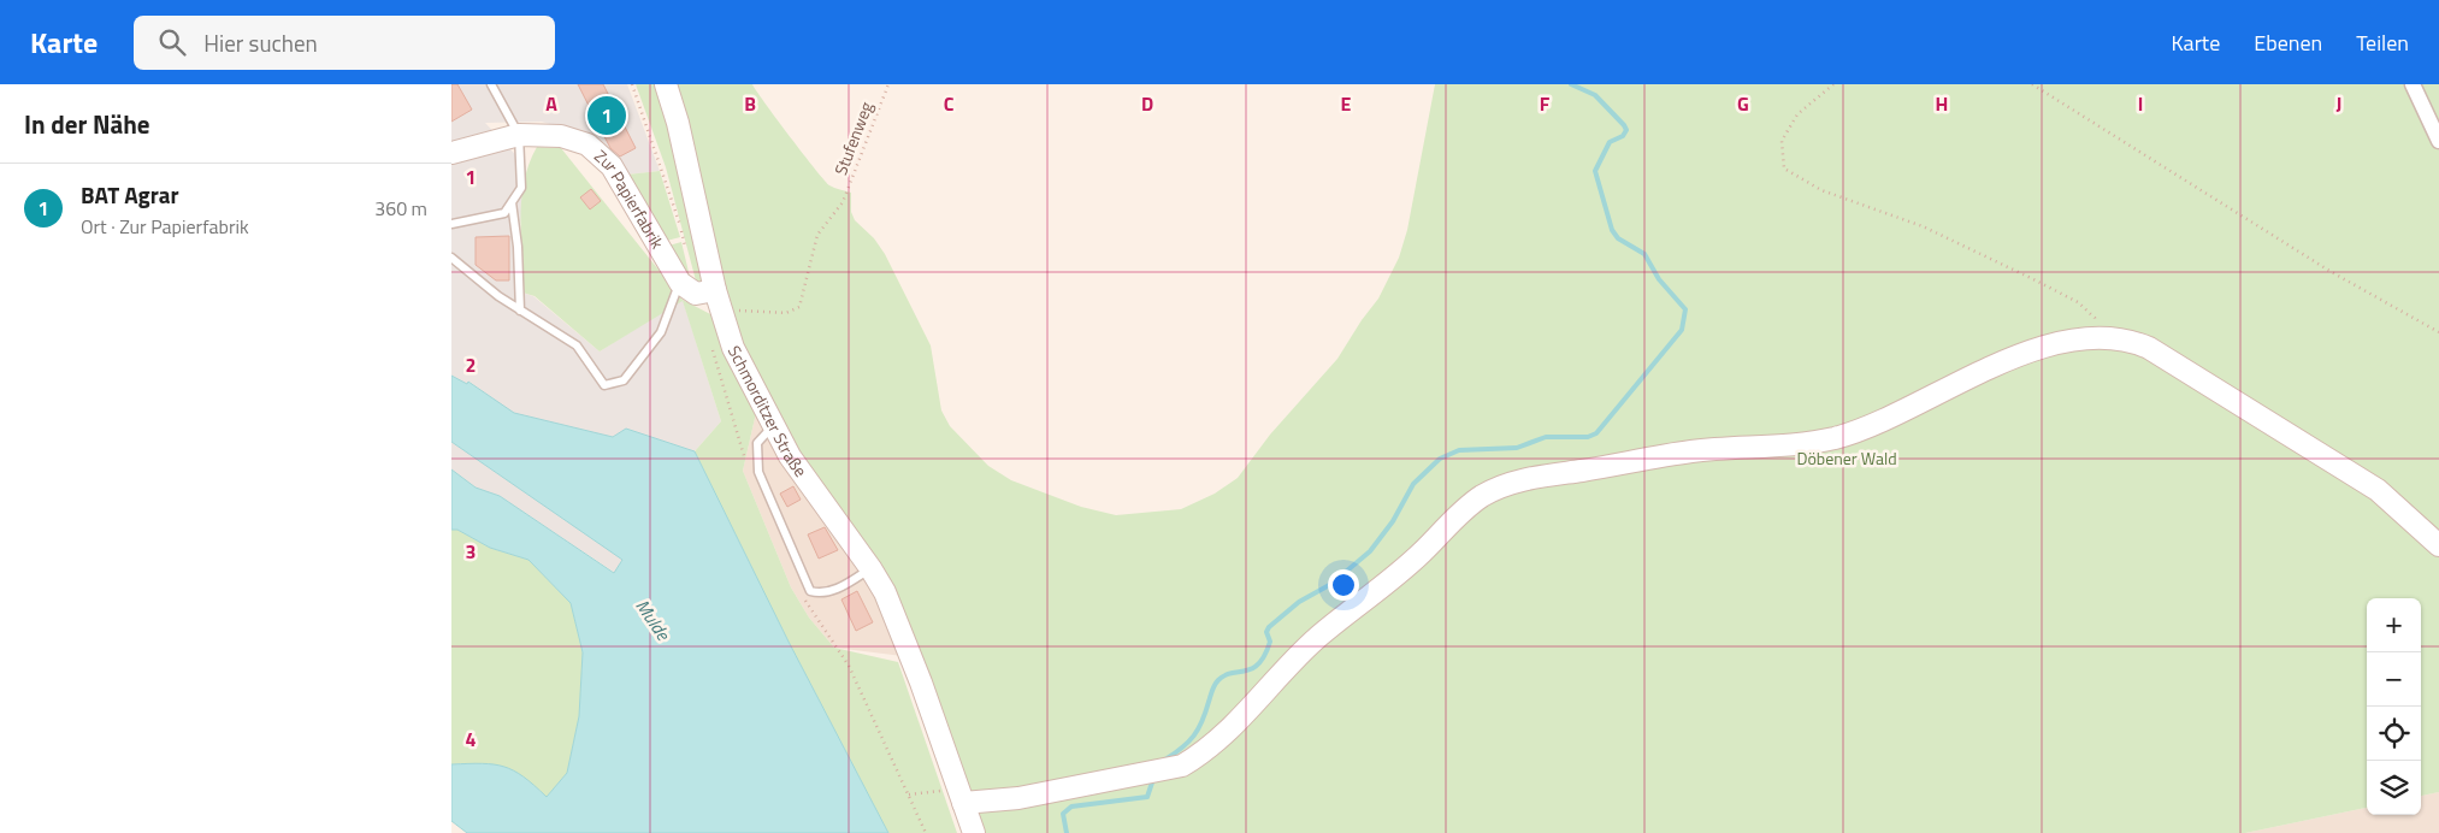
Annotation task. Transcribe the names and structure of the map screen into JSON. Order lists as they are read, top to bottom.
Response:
{
  "streets": {
    "street": ["Zur Papierfabrik", "Schmorditzer Straße"],
    "path": ["Stufenweg"]
  },
  "crossings": [
    ["Stufenweg", "Schmorditzer Straße"]
  ],
  "water": ["Mulde"],
  "parks": ["Döbener Wald"],
  "page": {
    "header": "Karte",
    "search": "Hier suchen",
    "nav": ["Karte", "Ebenen", "Teilen"],
    "heading": "In der Nähe",
    "pins": "1",
    "list": [
      {
        "mark": "1",
        "name": "BAT Agrar",
        "note": "Ort · Zur Papierfabrik",
        "value": "360 m"
      }
    ],
    "map_buttons": ["+", "−"]
  },
  "grid": {
    "columns": [
      "A",
      "B",
      "C",
      "D",
      "E",
      "F",
      "G",
      "H",
      "I",
      "J"
    ],
    "rows": [
      "1",
      "2",
      "3",
      "4"
    ]
  }
}
